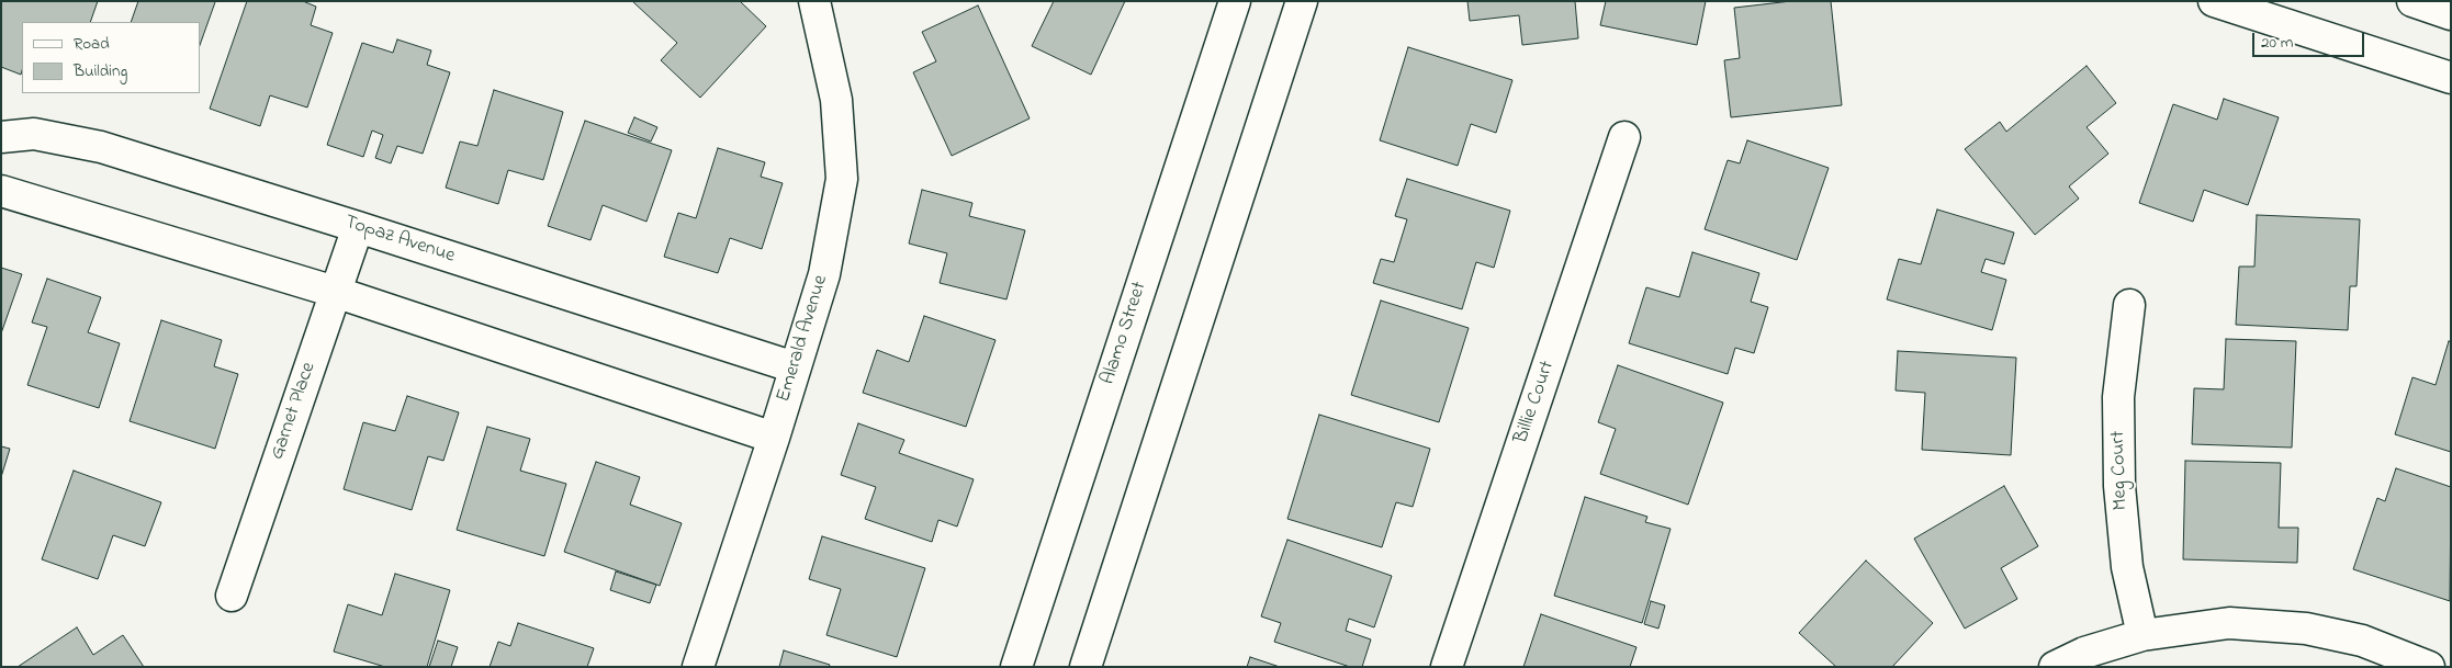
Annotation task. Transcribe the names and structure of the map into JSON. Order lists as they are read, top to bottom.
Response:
{
  "streets": {
    "street": [
      "Topaz Avenue",
      "Alamo Street",
      "Emerald Avenue",
      "Billie Court",
      "Garnet Place",
      "Meg Court"
    ]
  },
  "crossings": [
    ["Topaz Avenue", "Emerald Avenue"],
    ["Topaz Avenue", "Garnet Place"]
  ],
  "legend": ["Road", "Building"],
  "scale_bar": "20 m"
}
